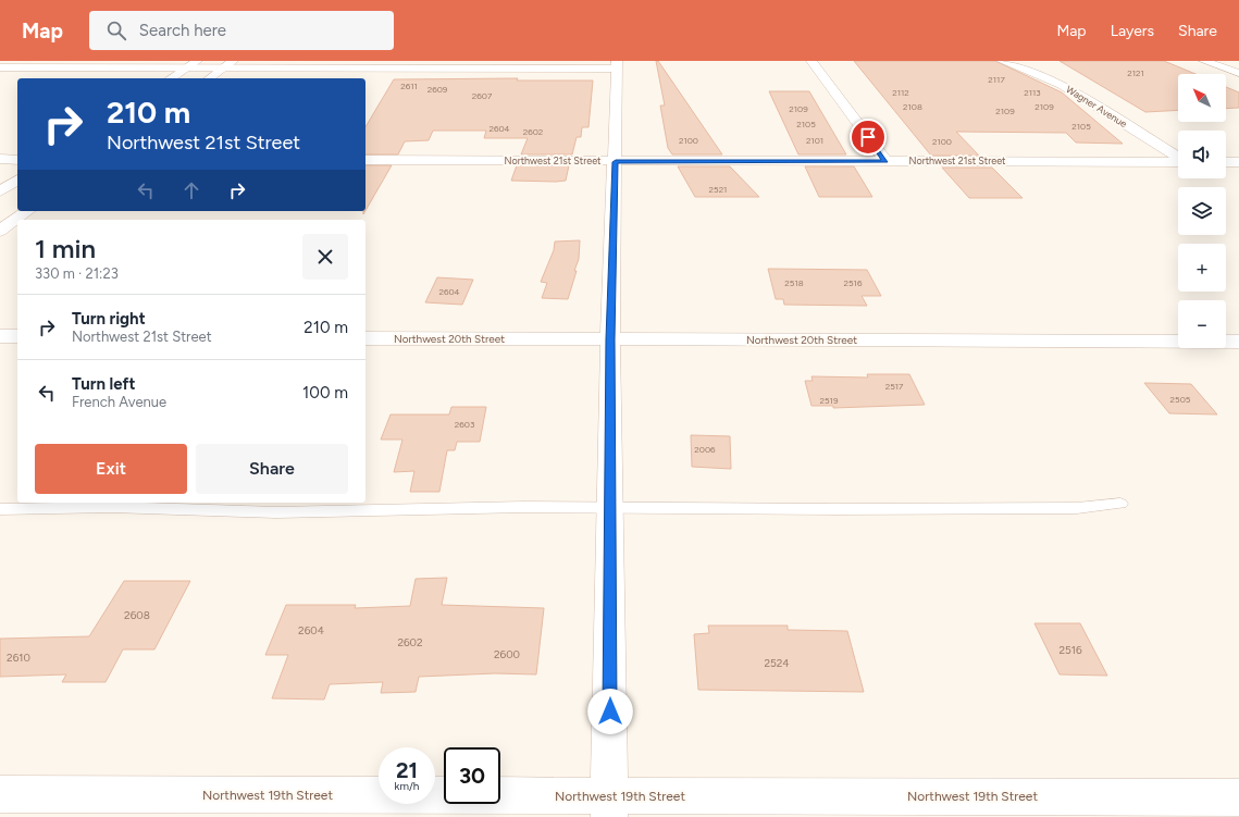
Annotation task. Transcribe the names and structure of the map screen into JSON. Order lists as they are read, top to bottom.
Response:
{
  "streets": {
    "street": [
      "Wagner Avenue",
      "Northwest 21st Street",
      "Northwest 20th Street",
      "Northwest 19th Street"
    ]
  },
  "house_numbers": [
    "2121",
    "2117",
    "2611",
    "2609",
    "2112",
    "2113",
    "2607",
    "2108",
    "2109",
    "2109",
    "2109",
    "2105",
    "2105",
    "2604",
    "2602",
    "2100",
    "2101",
    "2100",
    "2521",
    "2518",
    "2516",
    "2604",
    "2517",
    "2505",
    "2519",
    "2603",
    "2006",
    "2608",
    "2604",
    "2602",
    "2516",
    "2600",
    "2610",
    "2524"
  ],
  "north": "top left",
  "page": {
    "header": "Map",
    "search": "Search here",
    "nav": ["Map", "Layers", "Share"],
    "map_buttons": ["+", "−"],
    "turn": ["210 m", "Northwest 21st Street"],
    "heading": ["1 min", "330 m · 21:23"],
    "list": [
      {
        "name": "Turn right",
        "note": "Northwest 21st Street",
        "value": "210 m"
      },
      {
        "name": "Turn left",
        "note": "French Avenue",
        "value": "100 m"
      }
    ],
    "buttons": ["Exit", "Share"],
    "speed": "21 km/h",
    "limit": "30"
  }
}
